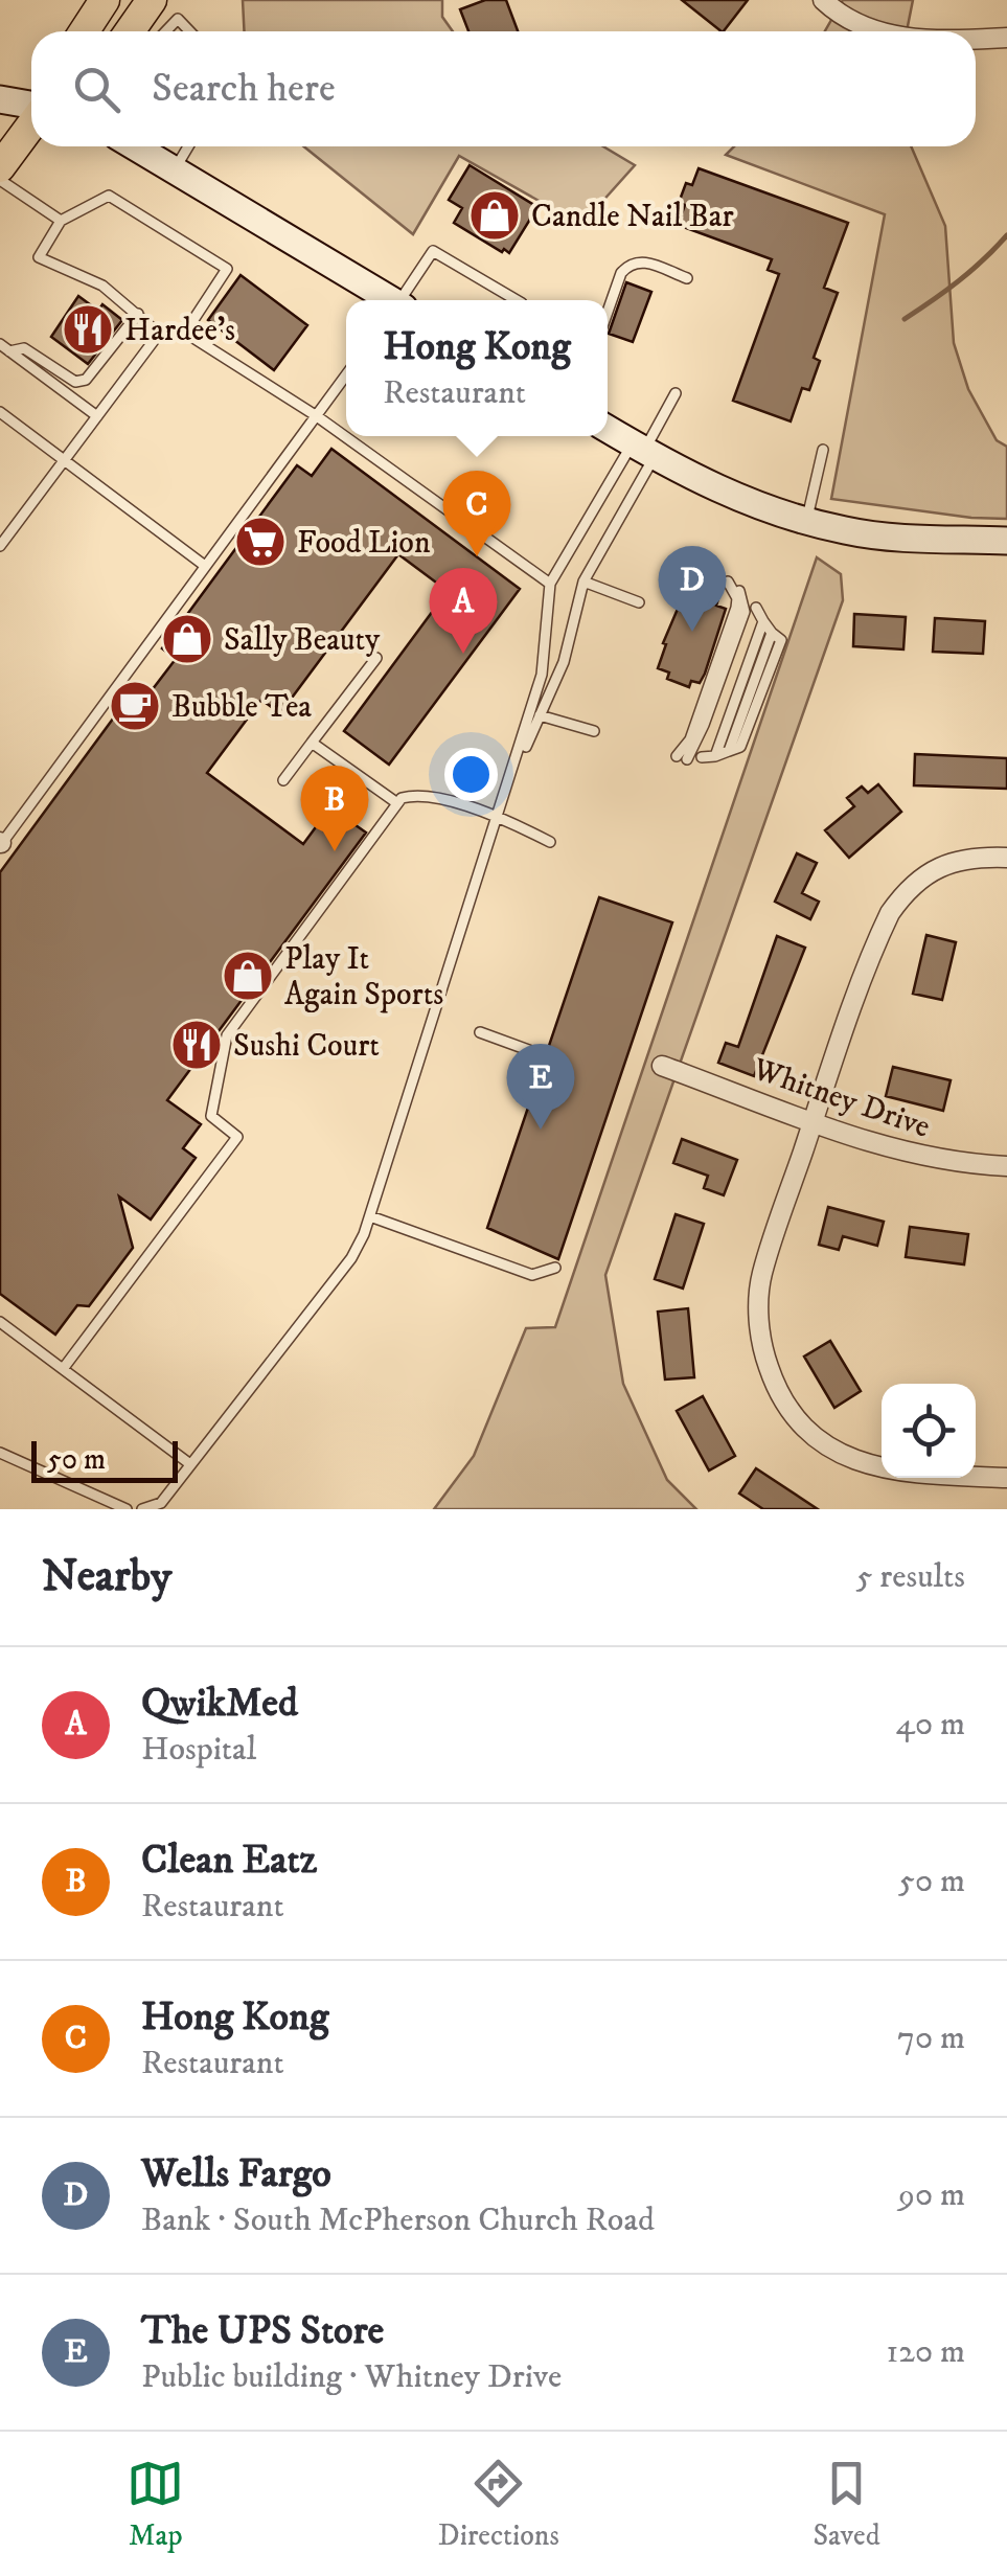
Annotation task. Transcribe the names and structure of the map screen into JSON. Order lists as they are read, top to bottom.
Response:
{
  "streets": {
    "street": ["Whitney Drive"]
  },
  "places": {
    "shop": ["Candle Nail Bar", "Sally Beauty", "Play It Again Sports"],
    "restaurant": ["Hardee's", "Sushi Court"],
    "supermarket": ["Food Lion"],
    "cafe": ["Bubble Tea"]
  },
  "scale_bar": "50 m",
  "page": {
    "search": "Search here",
    "popup": ["Hong Kong", "Restaurant"],
    "pins": [
      "C",
      "D",
      "A",
      "B",
      "E"
    ],
    "scale": "50 m",
    "heading": ["Nearby", "5 results"],
    "list": [
      {
        "mark": "A",
        "name": "QwikMed",
        "note": "Hospital",
        "value": "40 m"
      },
      {
        "mark": "B",
        "name": "Clean Eatz",
        "note": "Restaurant",
        "value": "50 m"
      },
      {
        "mark": "C",
        "name": "Hong Kong",
        "note": "Restaurant",
        "value": "70 m"
      },
      {
        "mark": "D",
        "name": "Wells Fargo",
        "note": "Bank · South McPherson Church Road",
        "value": "90 m"
      },
      {
        "mark": "E",
        "name": "The UPS Store",
        "note": "Public building · Whitney Drive",
        "value": "120 m"
      }
    ],
    "nav": ["Map", "Directions", "Saved"]
  }
}
